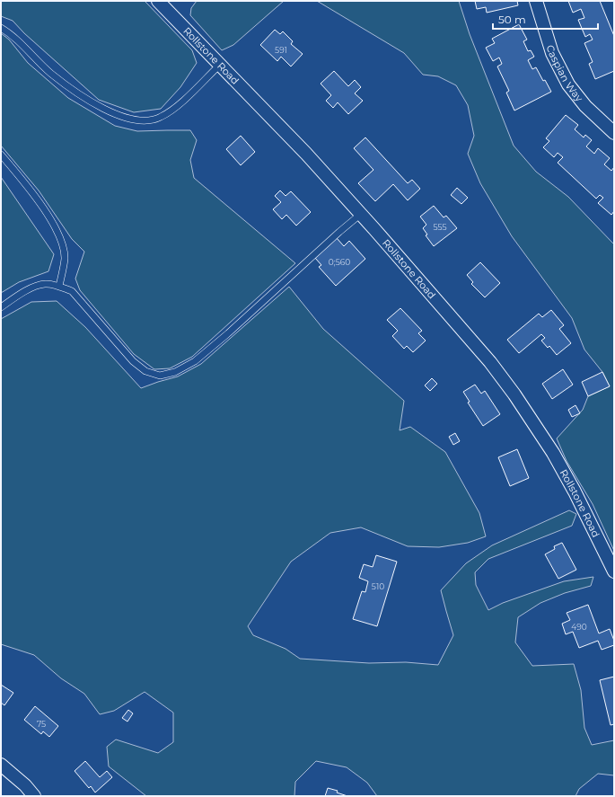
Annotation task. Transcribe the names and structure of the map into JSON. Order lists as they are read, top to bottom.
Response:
{
  "streets": {
    "street": ["Rollstone Road", "Caspian Way"]
  },
  "house_numbers": [
    "591",
    "555",
    "0;560",
    "510",
    "490",
    "75"
  ],
  "scale_bar": "50 m"
}
